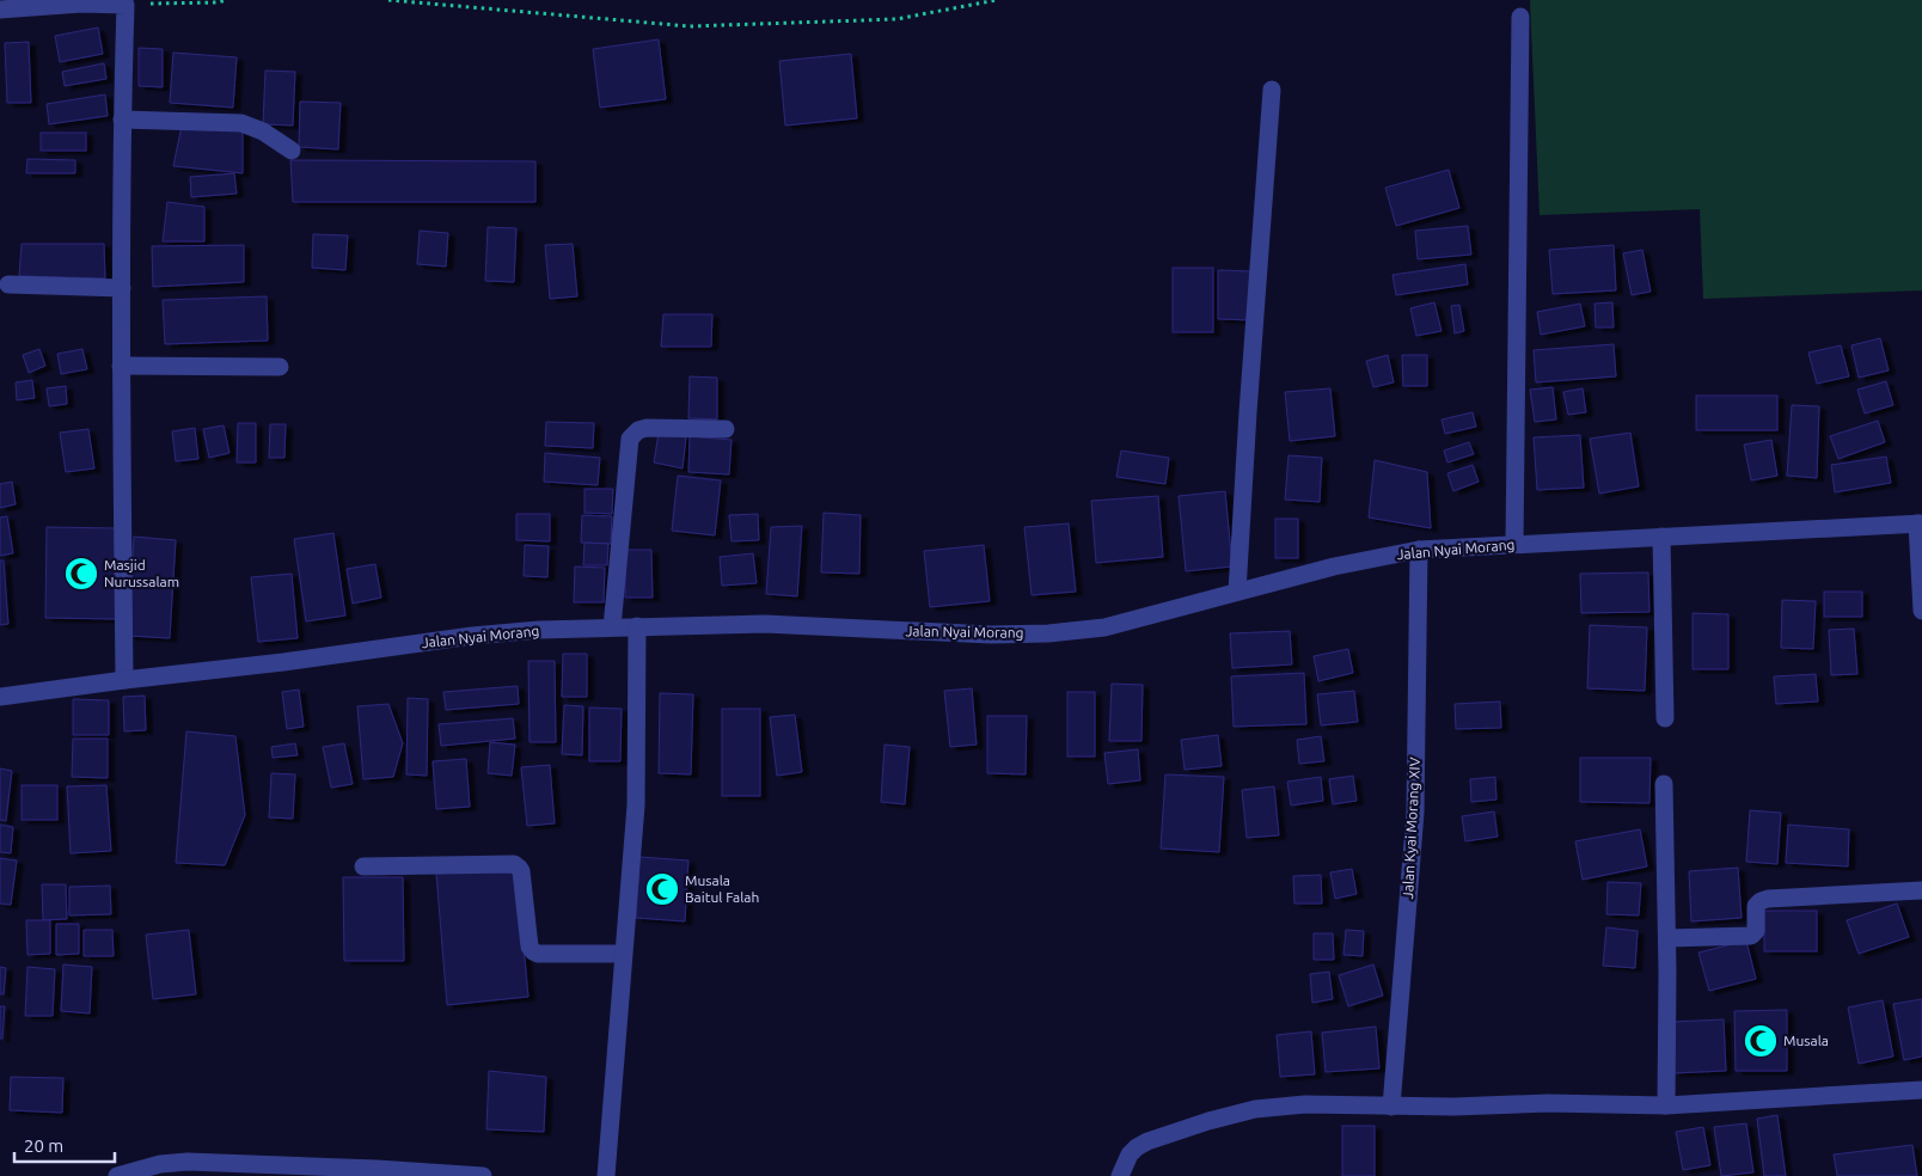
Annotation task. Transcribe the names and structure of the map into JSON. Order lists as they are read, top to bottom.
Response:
{
  "streets": {
    "street": ["Jalan Nyai Morang", "Jalan Kyai Morang XIV"]
  },
  "crossings": [
    ["Jalan Nyai Morang", "Jalan Kyai Morang XIV"]
  ],
  "places": {
    "mosque": ["Masjid Nurussalam", "Musala Baitul Falah", "Musala"]
  },
  "scale_bar": "20 m"
}
